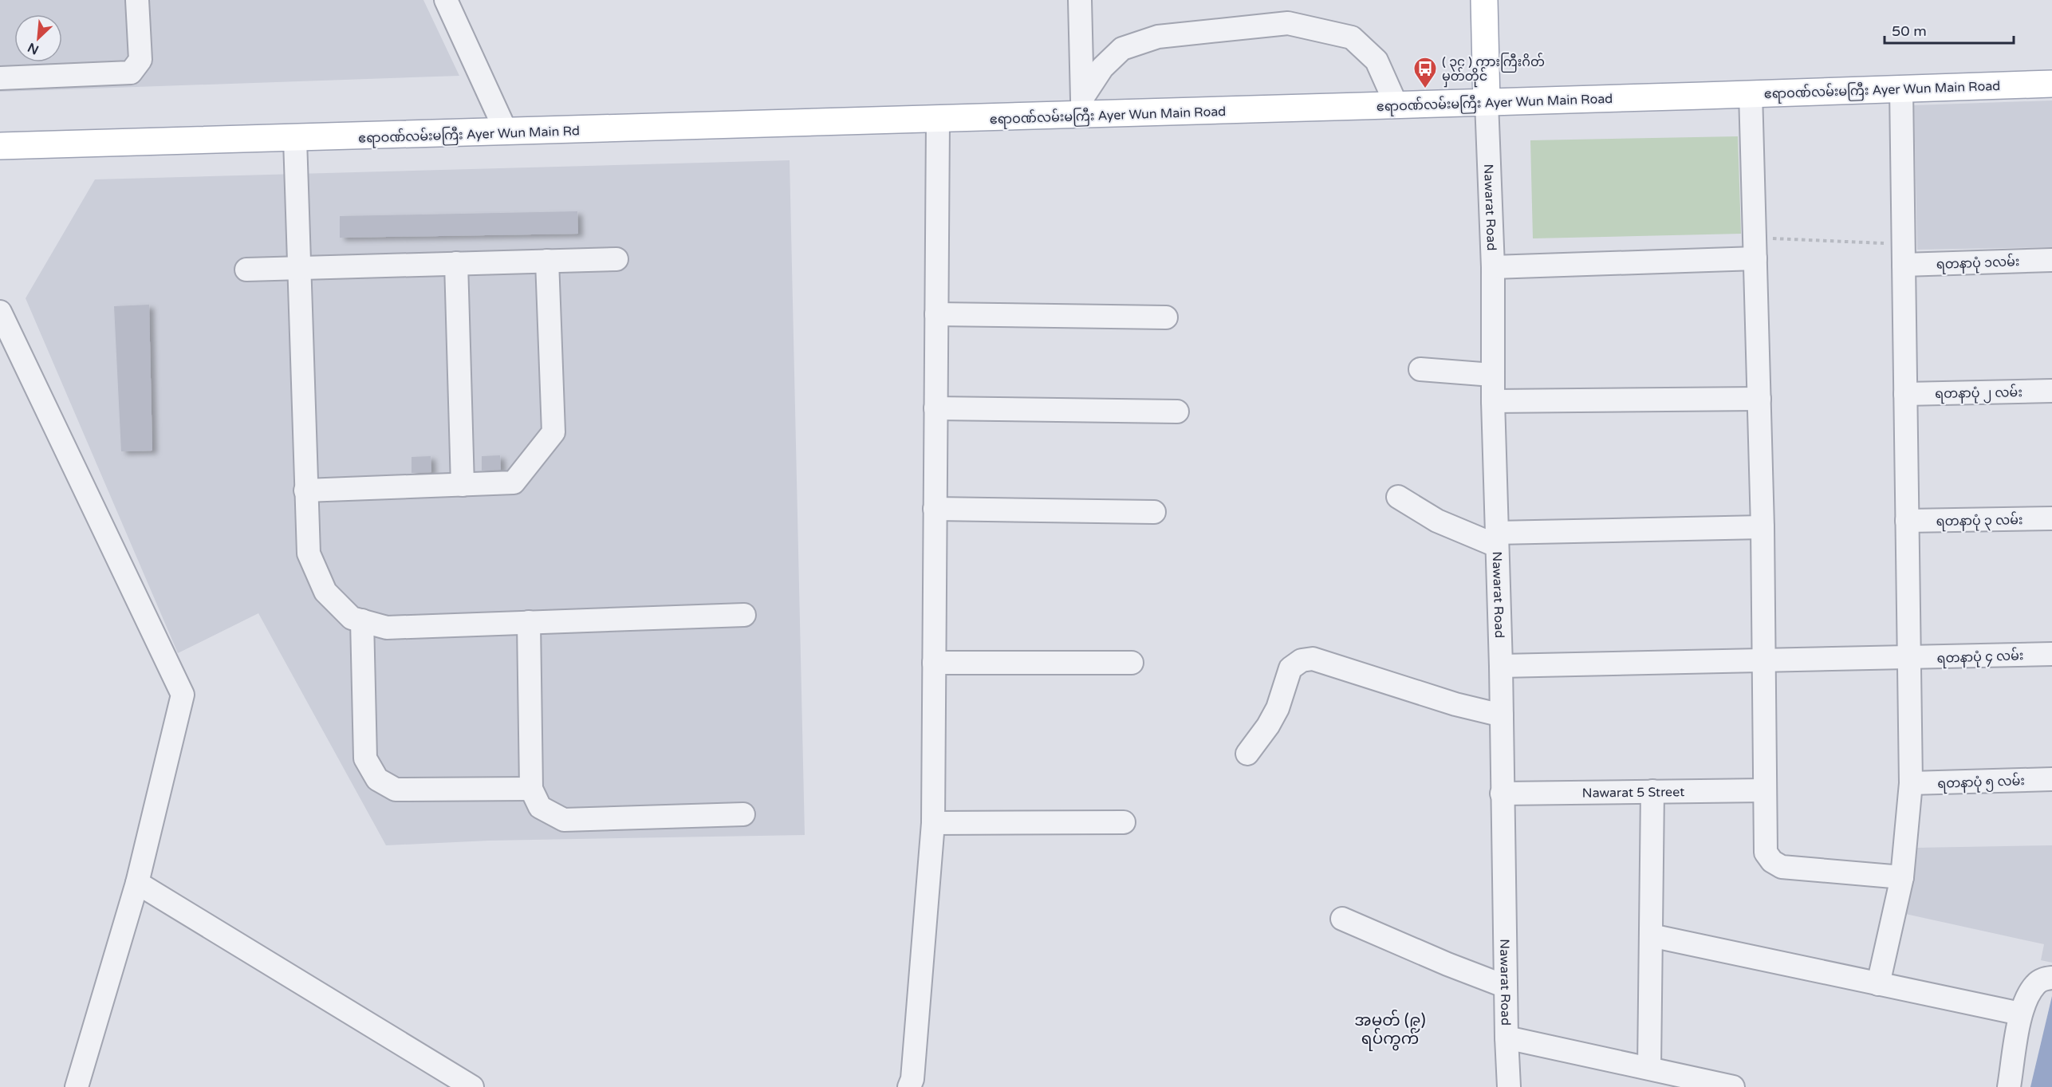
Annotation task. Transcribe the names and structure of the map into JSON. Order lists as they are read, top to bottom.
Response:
{
  "streets": {
    "main road": ["ဧရာဝဏ်လမ်းမကြီး Ayer Wun Main Road", "ဧရာဝဏ်လမ်းမကြီး Ayer Wun Main Rd"],
    "street": [
      "Nawarat Road",
      "ရတနာပုံ ၁လမ်း",
      "ရတနာပုံ ၂ လမ်း",
      "ရတနာပုံ ၃ လမ်း",
      "ရတနာပုံ ၄ လမ်း",
      "ရတနာပုံ ၅ လမ်း",
      "Nawarat 5 Street"
    ]
  },
  "crossings": [
    ["ဧရာဝဏ်လမ်းမကြီး Ayer Wun Main Road", "ဧရာဝဏ်လမ်းမကြီး Ayer Wun Main Rd"],
    ["ဧရာဝဏ်လမ်းမကြီး Ayer Wun Main Road", "Nawarat Road"],
    ["Nawarat Road", "ရတနာပုံ ၄ လမ်း"],
    ["Nawarat Road", "Nawarat 5 Street"]
  ],
  "districts": ["အမှတ် (၉) ရပ်ကွက်"],
  "places": {
    "bus stop": ["( ၃၄ ) ကားကြီးဂိတ် မှတ်တိုင်"]
  },
  "scale_bar": "50 m",
  "north": "bottom left"
}
